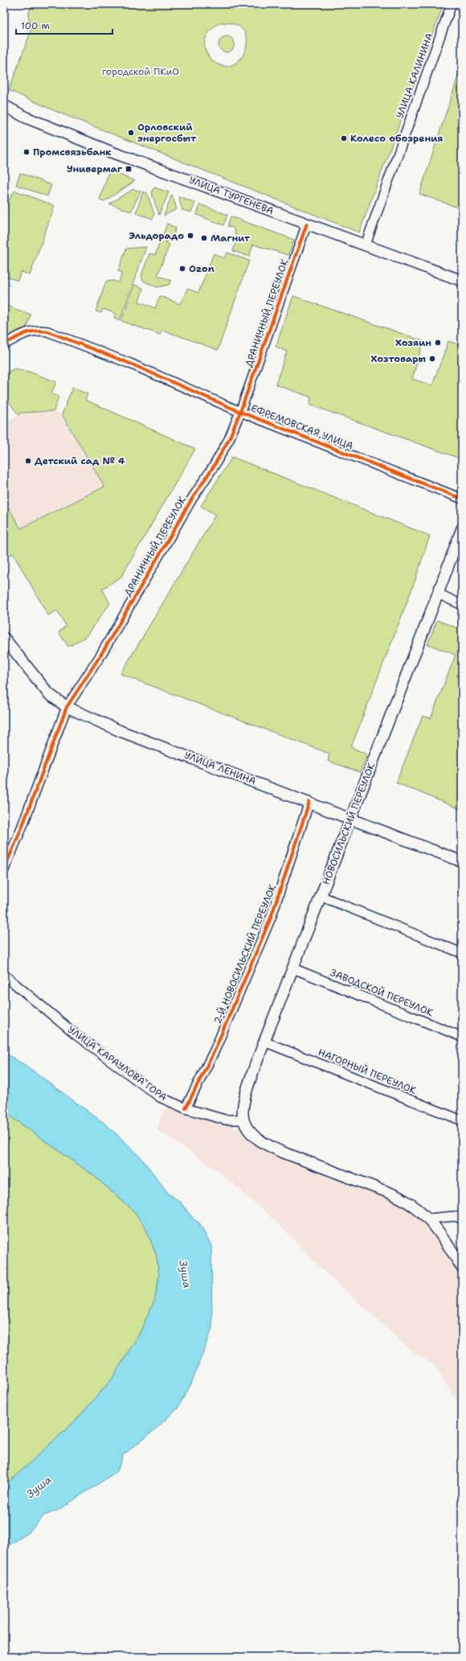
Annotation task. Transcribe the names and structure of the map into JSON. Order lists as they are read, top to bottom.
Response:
{
  "streets": {
    "main road": ["УЛИЦА ТУРГЕНЕВА", "УЛИЦА ЛЕНИНА", "НОВОСИЛЬСКИЙ ПЕРЕУЛОК"],
    "street": [
      "УЛИЦА КАЛИНИНА",
      "ДРАНИЧНЫЙ ПЕРЕУЛОК",
      "ЕФРЕМОВСКАЯ УЛИЦА",
      "2-Й НОВОСИЛЬСКИЙ ПЕРЕУЛОК",
      "ЗАВОДСКОЙ ПЕРЕУЛОК",
      "УЛИЦА КАРАУЛОВА ГОРА",
      "НАГОРНЫЙ ПЕРЕУЛОК"
    ]
  },
  "crossings": [
    ["УЛИЦА КАЛИНИНА", "УЛИЦА ТУРГЕНЕВА"],
    ["УЛИЦА ТУРГЕНЕВА", "ДРАНИЧНЫЙ ПЕРЕУЛОК"],
    ["ДРАНИЧНЫЙ ПЕРЕУЛОК", "ЕФРЕМОВСКАЯ УЛИЦА"],
    ["ДРАНИЧНЫЙ ПЕРЕУЛОК", "УЛИЦА ЛЕНИНА"],
    ["УЛИЦА ЛЕНИНА", "НОВОСИЛЬСКИЙ ПЕРЕУЛОК"],
    ["УЛИЦА ЛЕНИНА", "2-Й НОВОСИЛЬСКИЙ ПЕРЕУЛОК"],
    ["НОВОСИЛЬСКИЙ ПЕРЕУЛОК", "ЗАВОДСКОЙ ПЕРЕУЛОК"],
    ["НОВОСИЛЬСКИЙ ПЕРЕУЛОК", "УЛИЦА КАРАУЛОВА ГОРА"],
    ["НОВОСИЛЬСКИЙ ПЕРЕУЛОК", "НАГОРНЫЙ ПЕРЕУЛОК"],
    ["2-Й НОВОСИЛЬСКИЙ ПЕРЕУЛОК", "УЛИЦА КАРАУЛОВА ГОРА"]
  ],
  "water": ["Зуша"],
  "parks": ["городской ПКиО"],
  "places": {
    "other": [
      "Орловский энергосбыт",
      "Колесо обозрения",
      "Промсвязьбанк",
      "Эльдорадо",
      "Магнит",
      "Ozon",
      "Хозяин",
      "Хозтовары",
      "Детский сад № 4"
    ],
    "transit": ["Универмаг"]
  },
  "scale_bar": "100 m"
}
